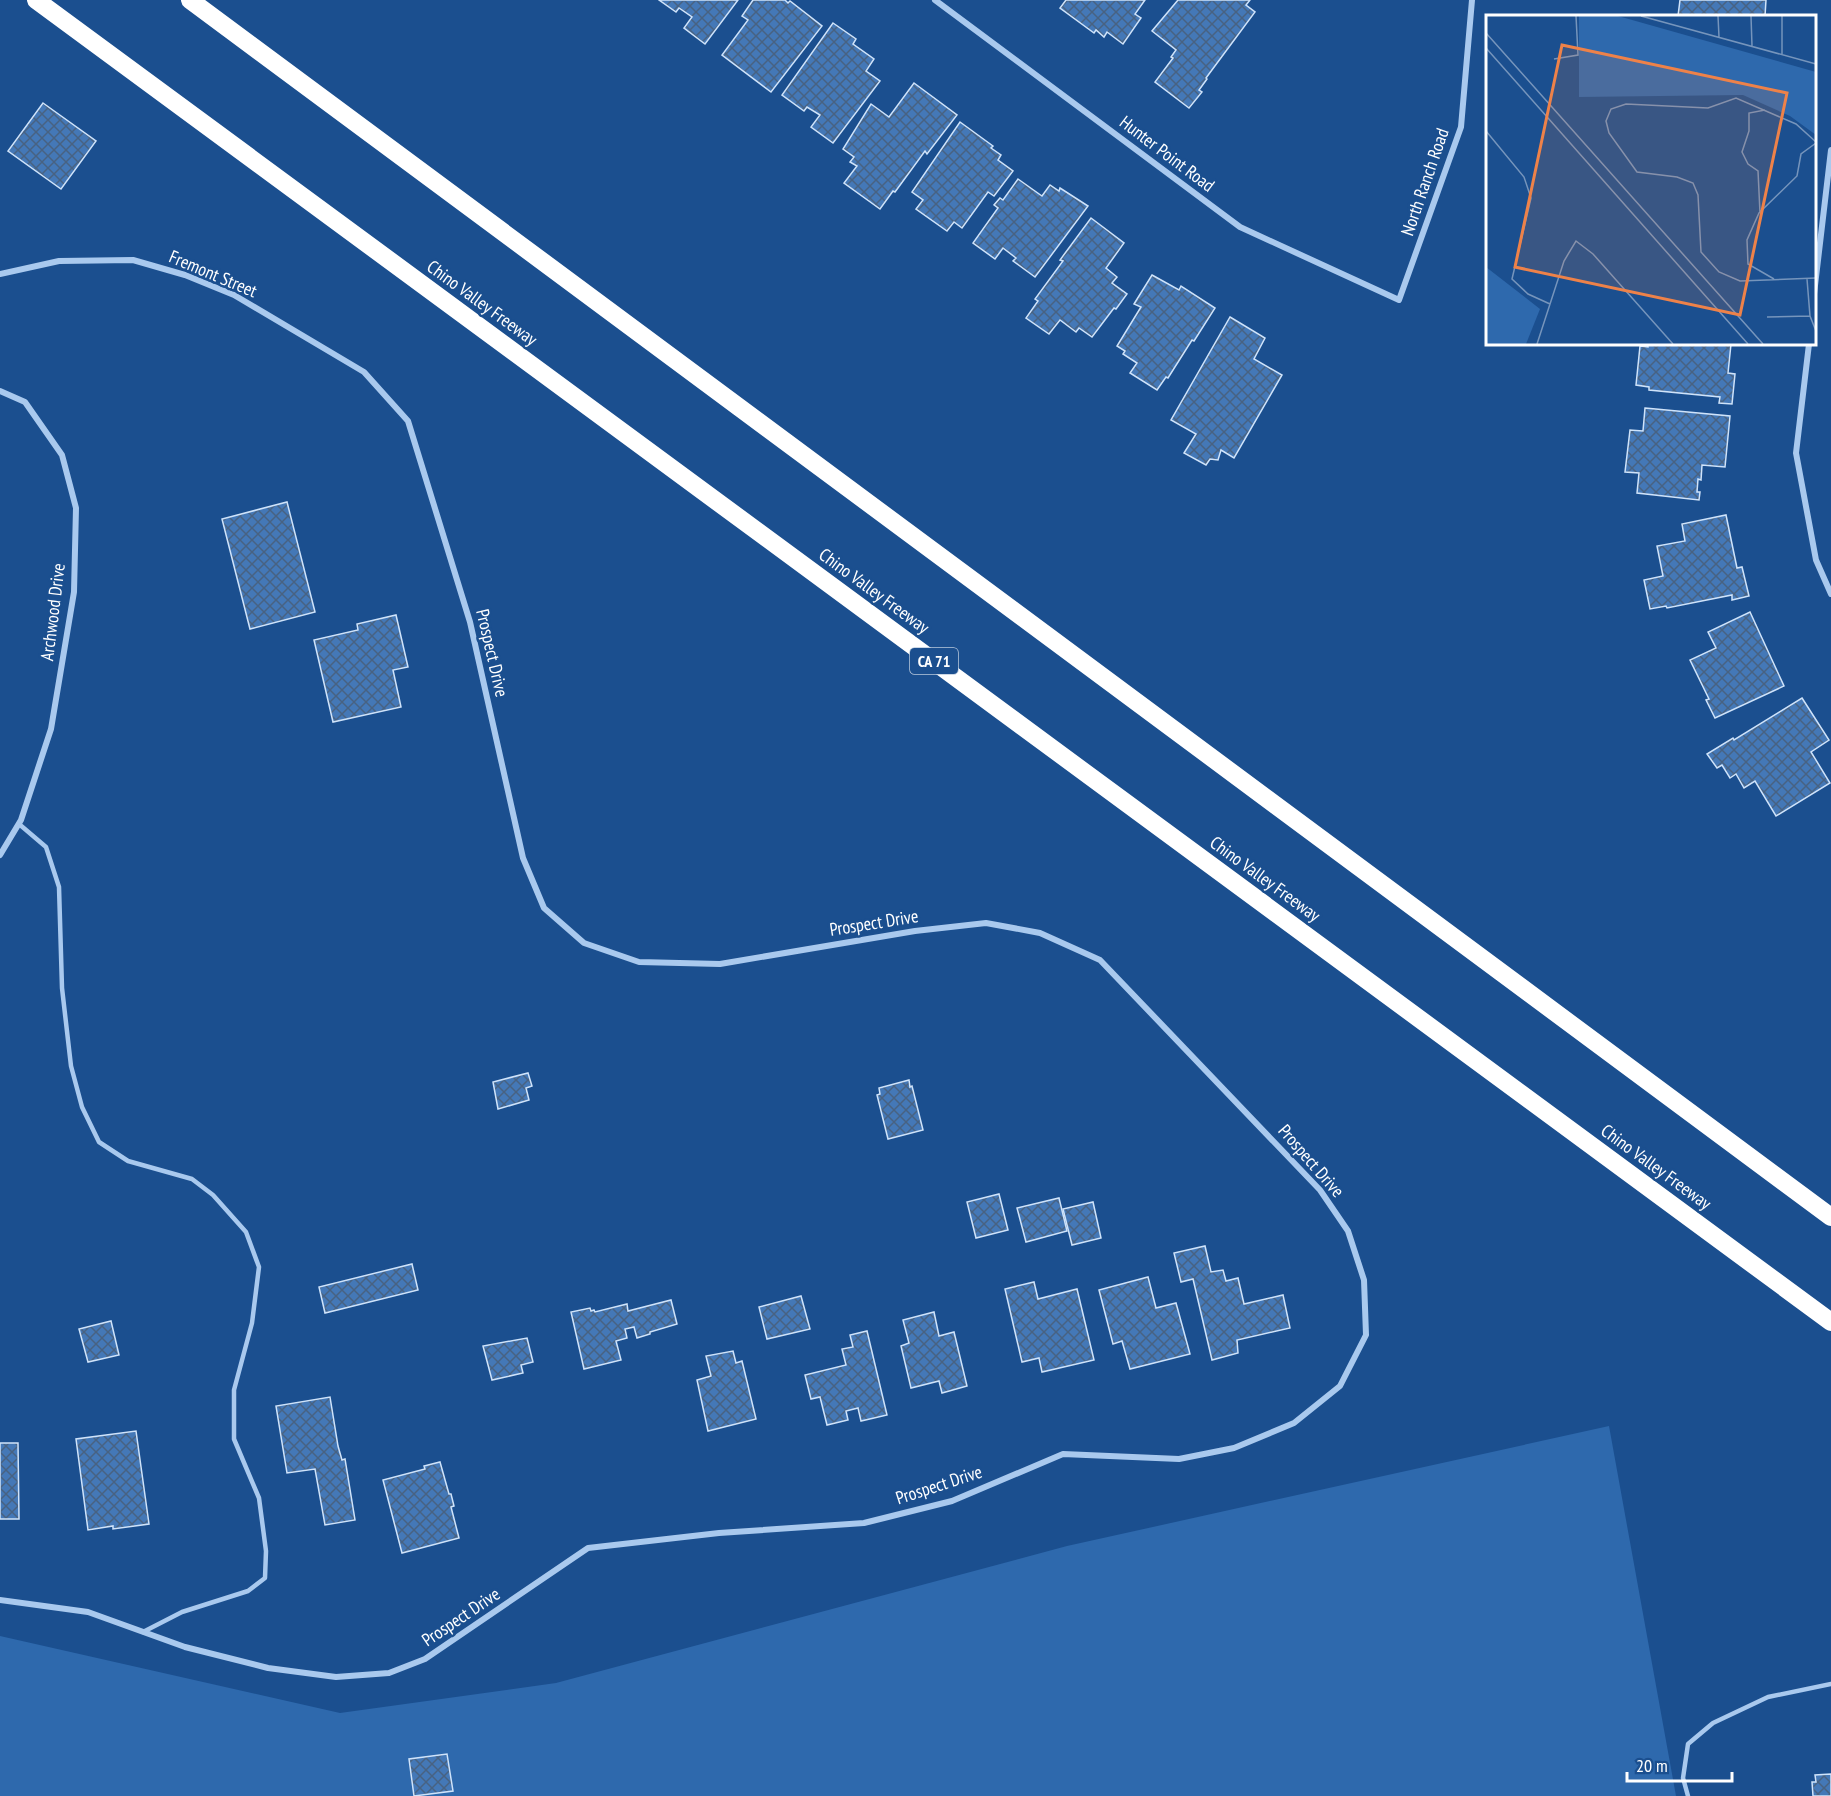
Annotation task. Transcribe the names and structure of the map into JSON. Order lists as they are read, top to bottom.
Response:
{
  "streets": {
    "highway": ["Chino Valley Freeway", "CA 71"],
    "street": [
      "Hunter Point Road",
      "North Ranch Road",
      "Fremont Street",
      "Archwood Drive",
      "Prospect Drive"
    ]
  },
  "crossings": [
    ["Hunter Point Road", "North Ranch Road"],
    ["Fremont Street", "Prospect Drive"]
  ],
  "scale_bar": "20 m"
}
